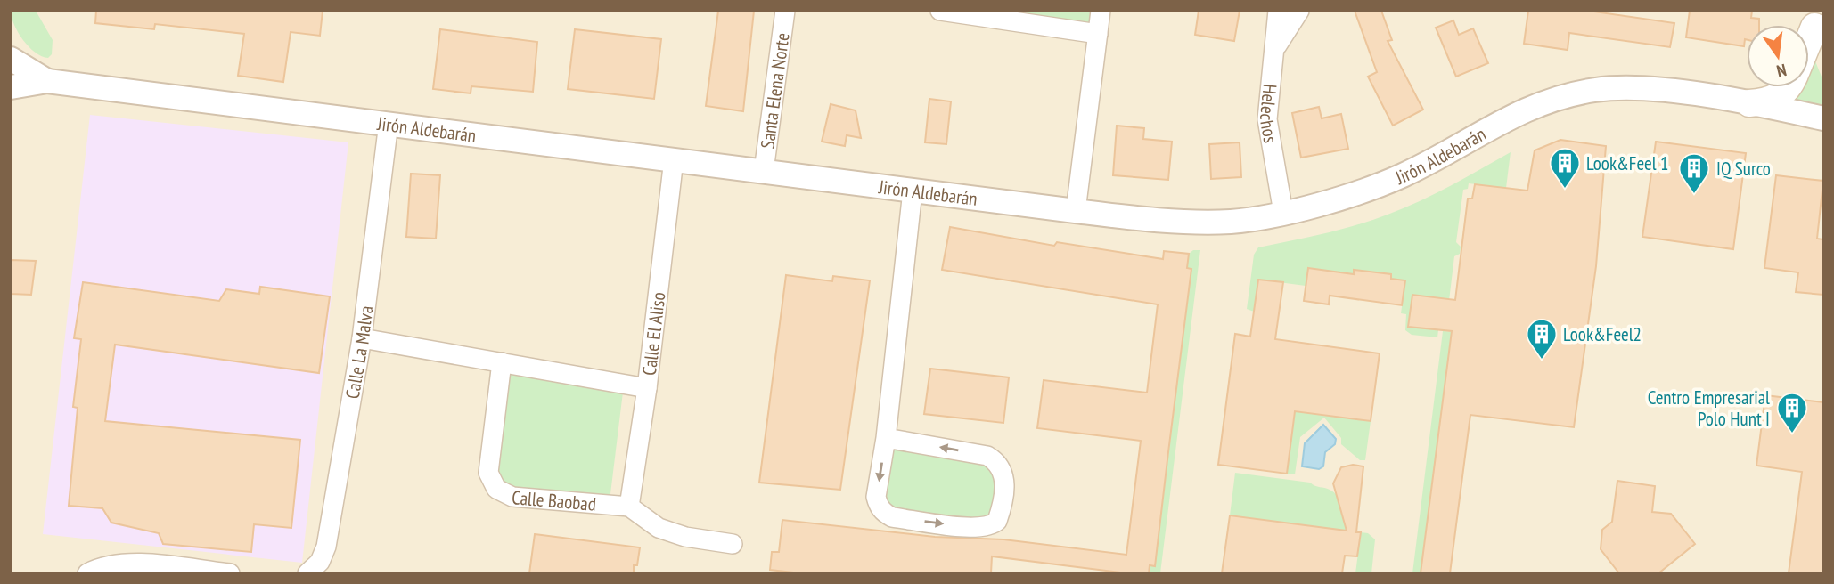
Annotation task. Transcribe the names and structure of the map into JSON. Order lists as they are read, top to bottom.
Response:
{
  "streets": {
    "street": [
      "Santa Elena Norte",
      "Helechos",
      "Jirón Aldebarán",
      "Calle El Aliso",
      "Calle La Malva",
      "Calle Baobad"
    ]
  },
  "crossings": [
    ["Santa Elena Norte", "Jirón Aldebarán"],
    ["Helechos", "Jirón Aldebarán"],
    ["Jirón Aldebarán", "Calle El Aliso"],
    ["Jirón Aldebarán", "Calle La Malva"],
    ["Calle El Aliso", "Calle Baobad"]
  ],
  "places": {
    "building": [
      "Look&Feel 1",
      "IQ Surco",
      "Look&Feel2",
      "Centro Empresarial Polo Hunt I"
    ]
  },
  "north": "bottom"
}
